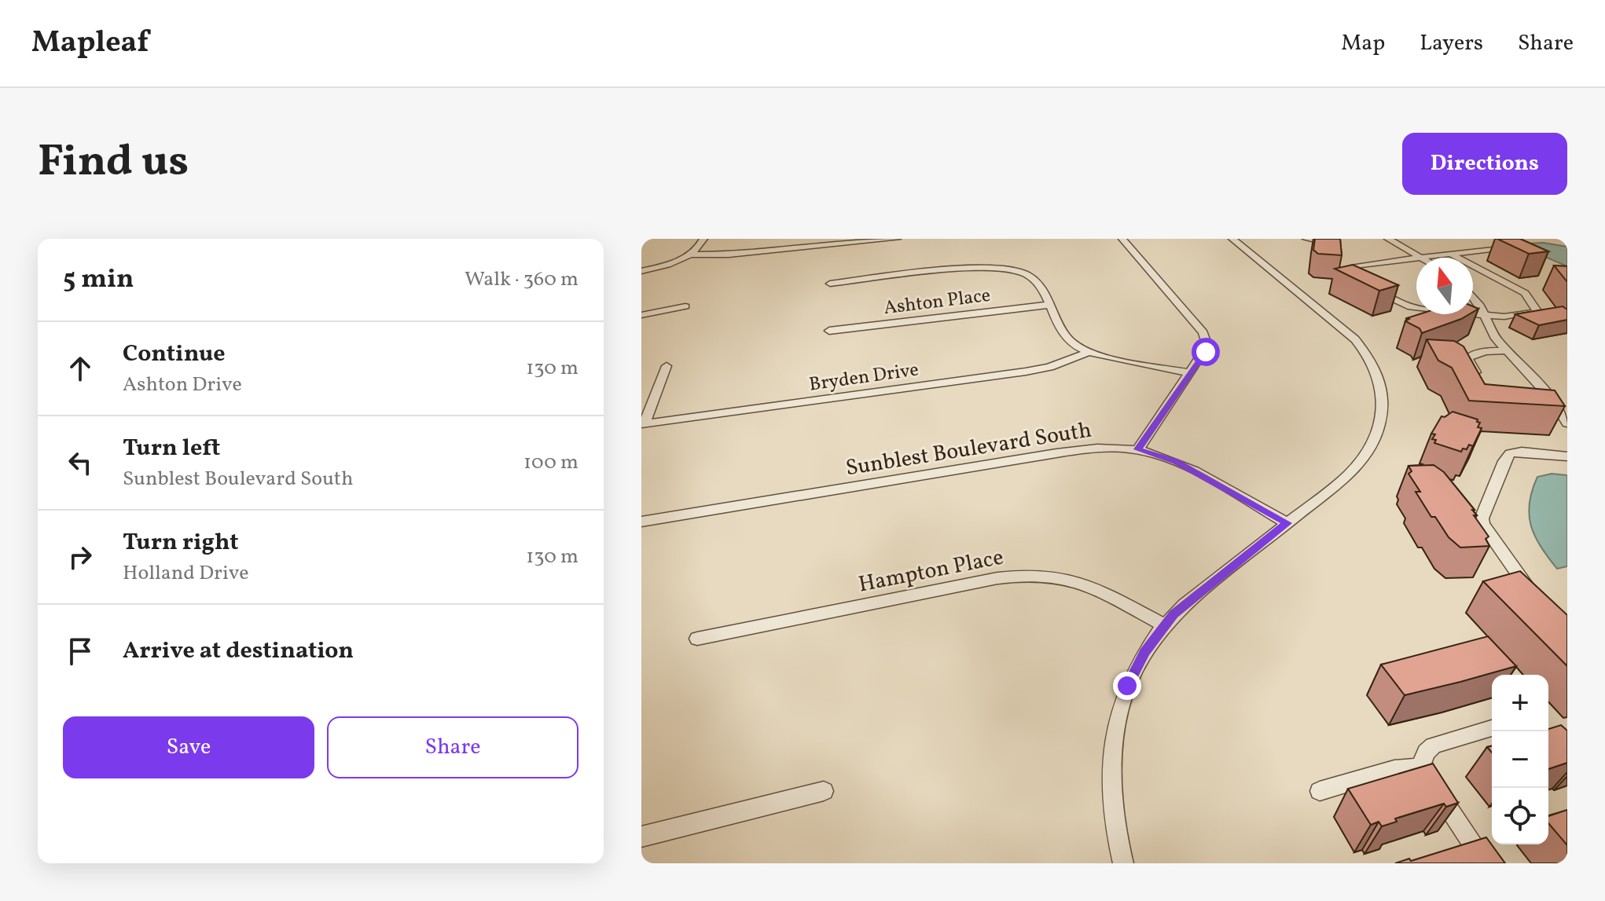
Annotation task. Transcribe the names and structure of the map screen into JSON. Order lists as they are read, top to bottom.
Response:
{
  "streets": {
    "street": [
      "Ashton Place",
      "Bryden Drive",
      "Sunblest Boulevard South",
      "Hampton Place"
    ]
  },
  "north": "top",
  "page": {
    "header": "Mapleaf",
    "nav": ["Map", "Layers", "Share"],
    "title": "Find us",
    "buttons": [
      "Directions",
      ["Save", "Share"]
    ],
    "heading": ["5 min", "Walk · 360 m"],
    "list": [
      ["Continue", "Ashton Drive", "130 m"],
      ["Turn left", "Sunblest Boulevard South", "100 m"],
      ["Turn right", "Holland Drive", "130 m"],
      "Arrive at destination"
    ],
    "map_buttons": ["+", "−"]
  }
}
